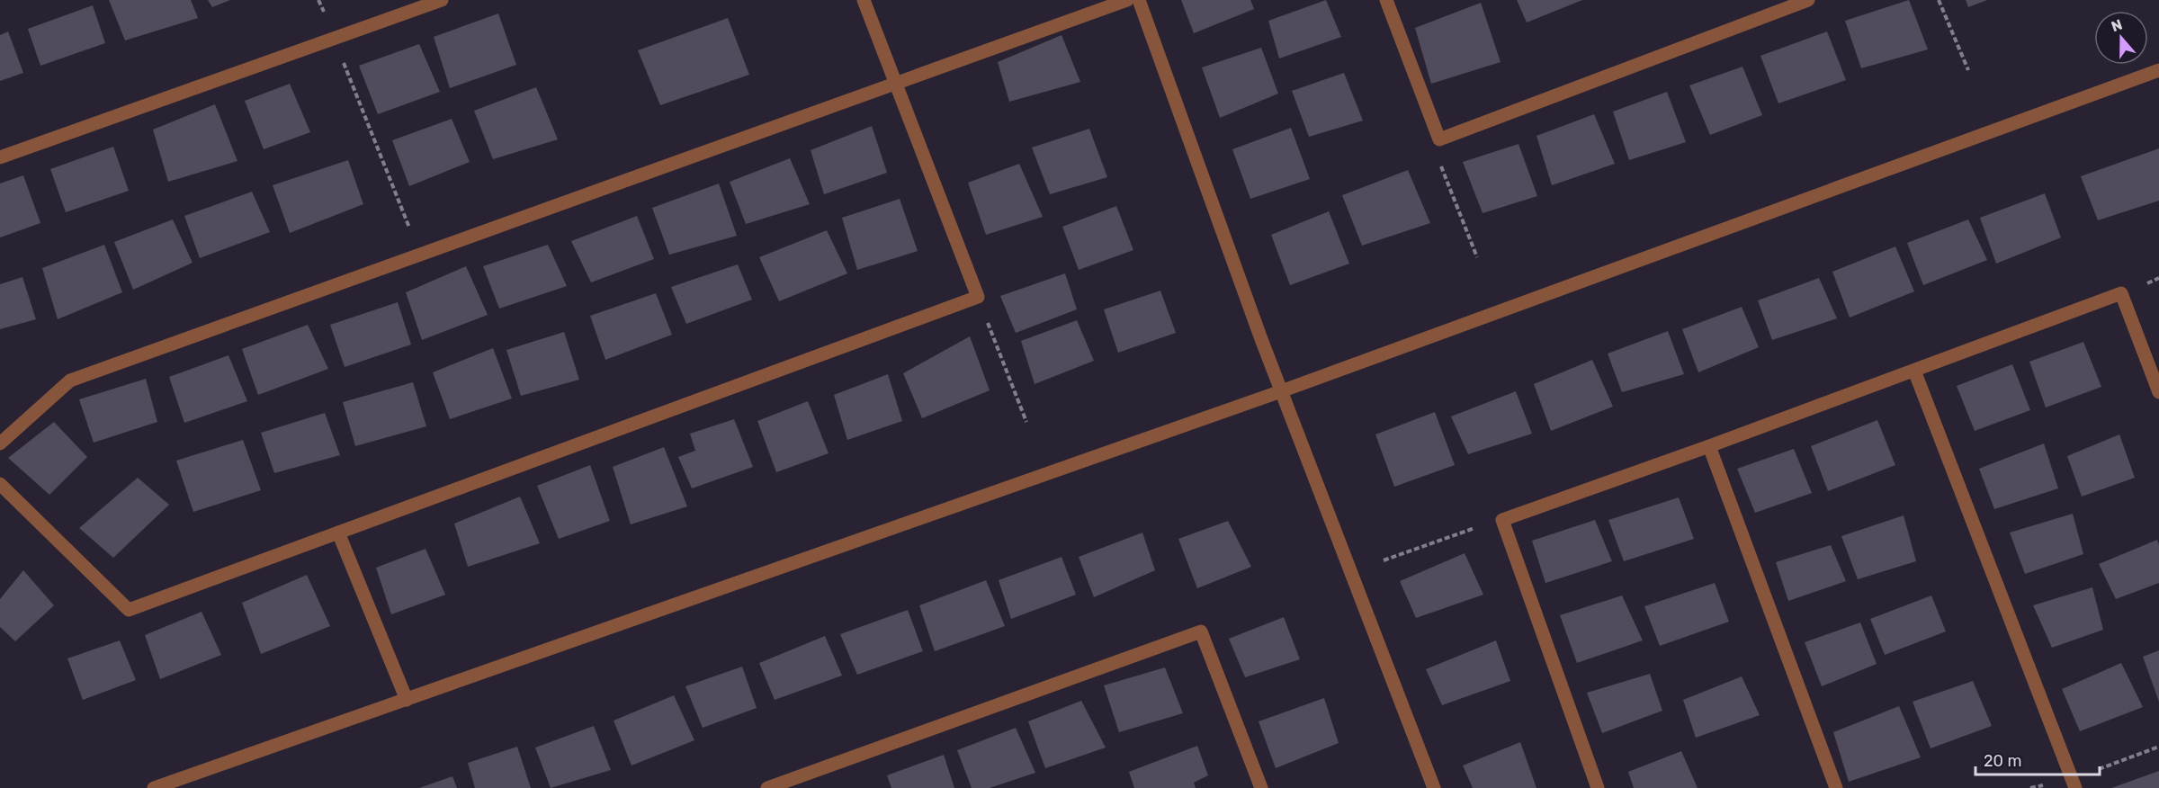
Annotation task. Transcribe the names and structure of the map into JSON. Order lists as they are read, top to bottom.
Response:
{
  "scale_bar": "20 m",
  "north": "top"
}
